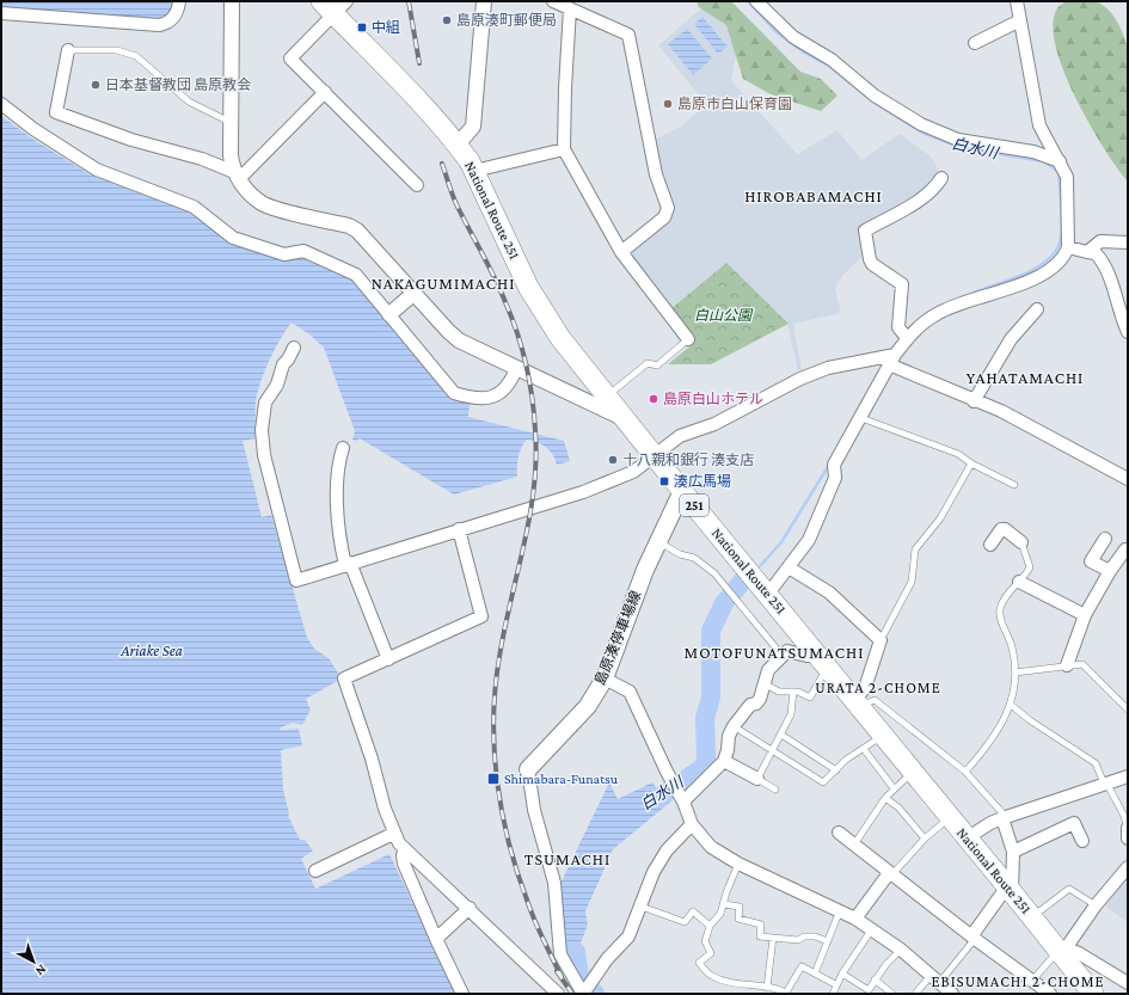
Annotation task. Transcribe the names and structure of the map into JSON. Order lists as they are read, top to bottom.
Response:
{
  "streets": {
    "highway": ["National Route 251", "251"],
    "main road": ["島原湊停車場線"]
  },
  "crossings": [
    ["National Route 251", "島原湊停車場線"]
  ],
  "districts": [
    "HIROBABAMACHI",
    "NAKAGUMIMACHI",
    "YAHATAMACHI",
    "MOTOFUNATSUMACHI",
    "URATA 2-CHOME",
    "TSUMACHI",
    "EBISUMACHI 2-CHOME"
  ],
  "water": ["白水川", "Ariake Sea"],
  "parks": ["白山公園"],
  "places": {
    "other": [
      "島原湊町郵便局",
      "日本基督教団 島原教会",
      "島原市白山保育園",
      "島原白山ホテル",
      "十八親和銀行 湊支店"
    ],
    "transit": ["中組", "湊広馬場", "Shimabara-Funatsu"]
  },
  "north": "bottom right"
}
